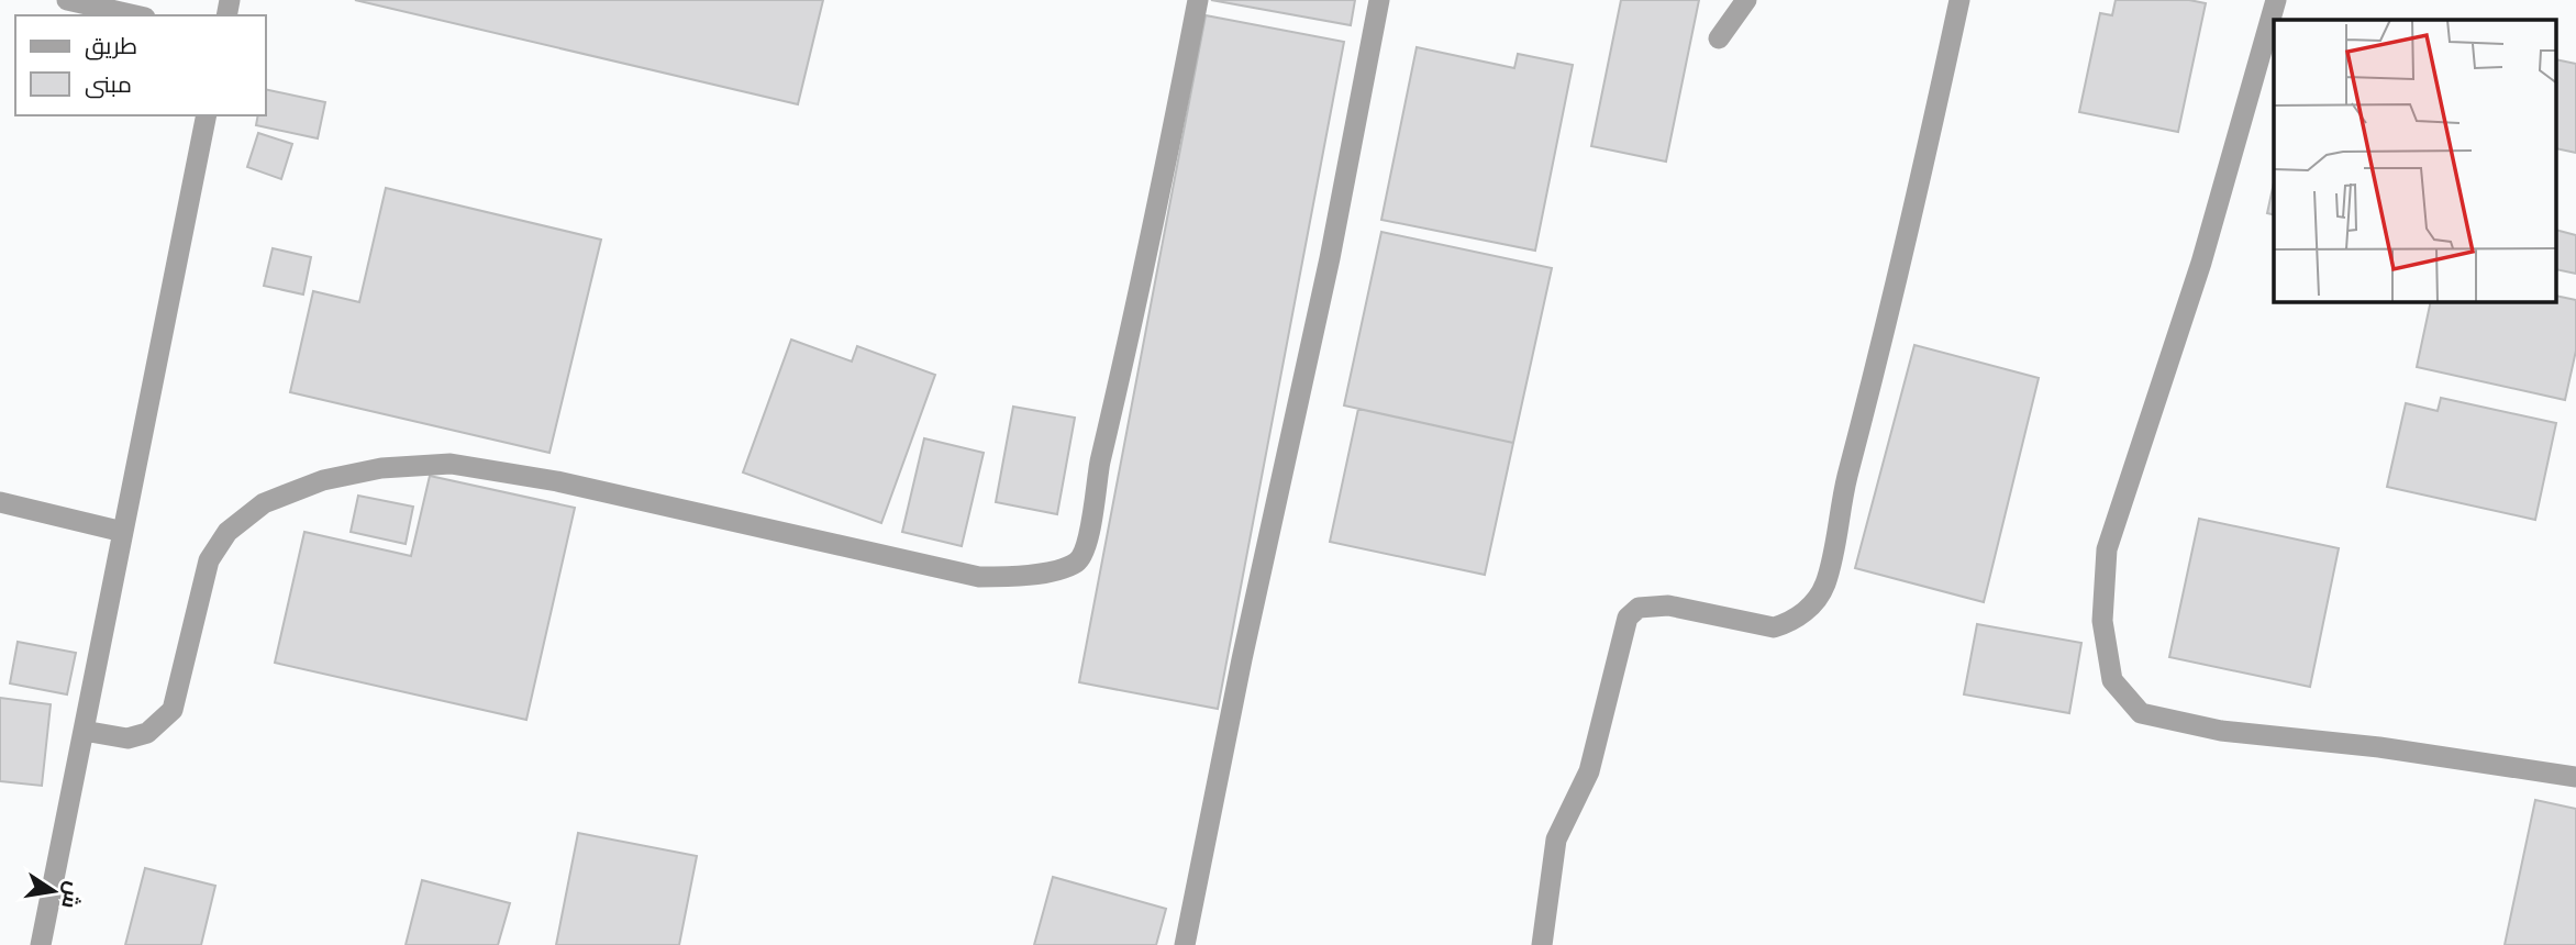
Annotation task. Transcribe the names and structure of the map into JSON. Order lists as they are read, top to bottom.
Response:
{
  "legend": ["طريق", "مبنى"],
  "north": "right"
}
